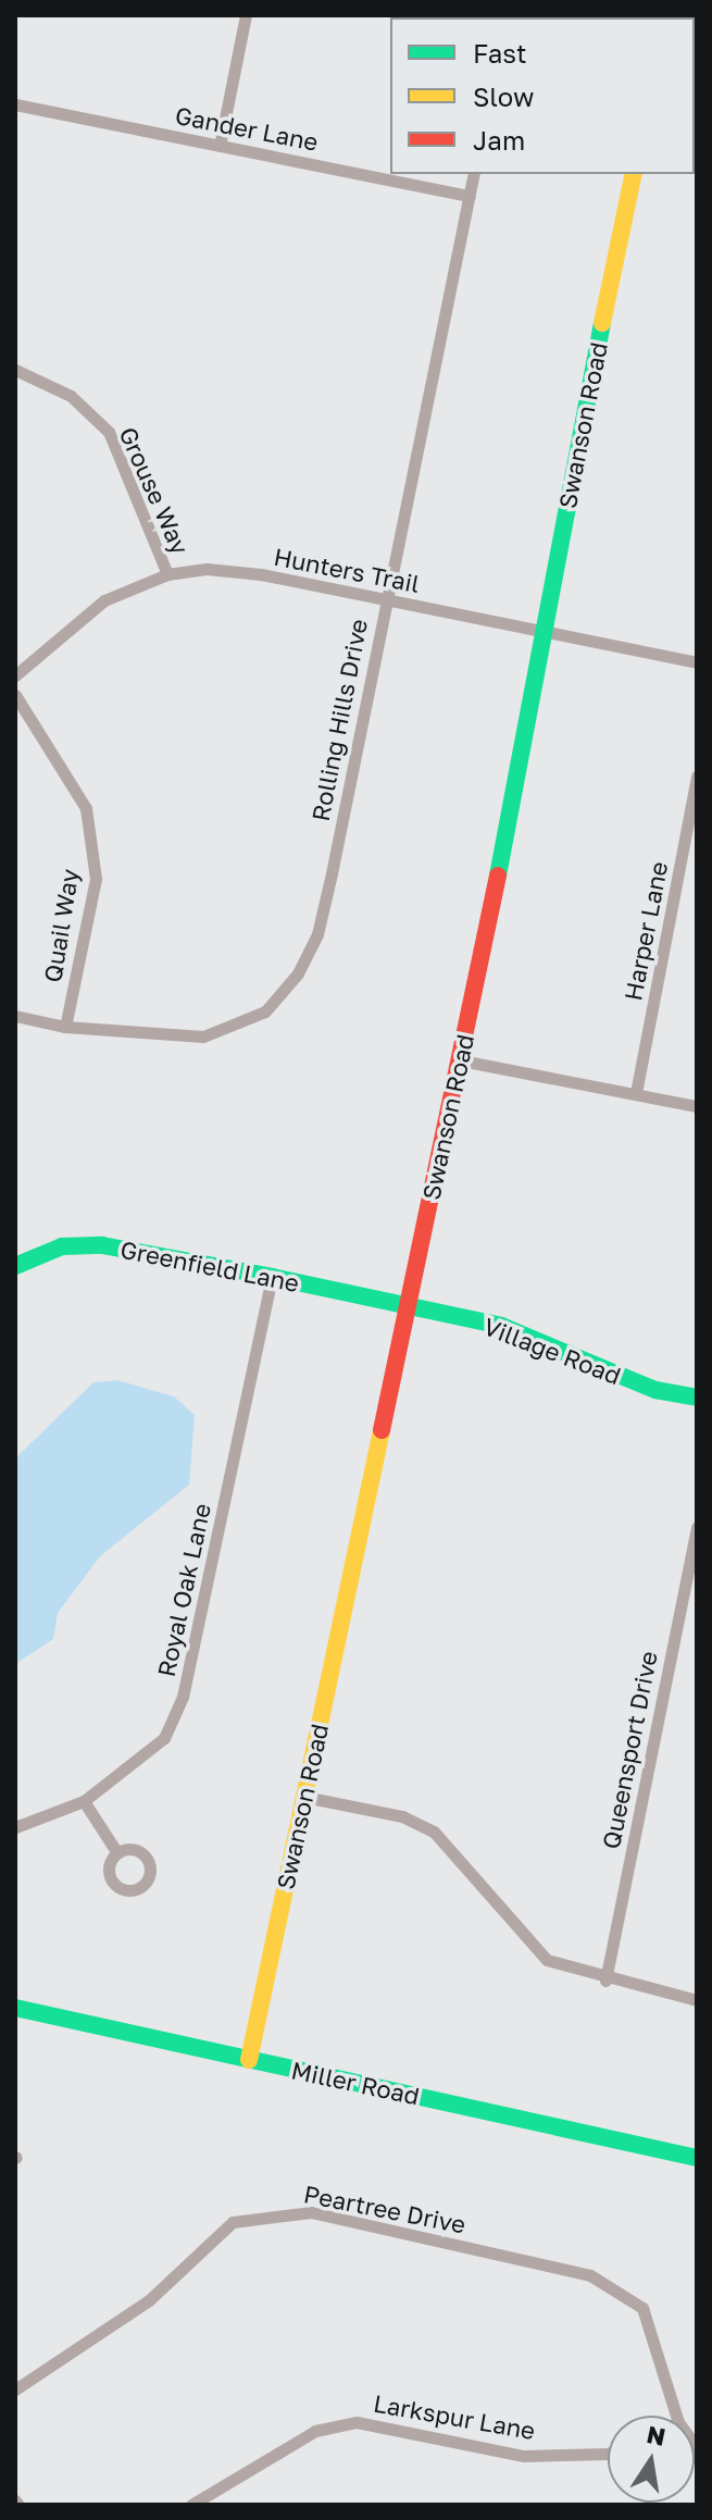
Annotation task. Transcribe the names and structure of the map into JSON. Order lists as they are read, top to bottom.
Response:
{
  "streets": {
    "street": [
      "Gander Lane",
      "Swanson Road",
      "Grouse Way",
      "Hunters Trail",
      "Rolling Hills Drive",
      "Quail Way",
      "Harper Lane",
      "Greenfield Lane",
      "Village Road",
      "Royal Oak Lane",
      "Queensport Drive",
      "Miller Road",
      "Peartree Drive",
      "Larkspur Lane"
    ]
  },
  "crossings": [
    ["Gander Lane", "Rolling Hills Drive"],
    ["Swanson Road", "Hunters Trail"],
    ["Swanson Road", "Greenfield Lane"],
    ["Swanson Road", "Village Road"],
    ["Swanson Road", "Miller Road"],
    ["Grouse Way", "Hunters Trail"],
    ["Hunters Trail", "Rolling Hills Drive"],
    ["Rolling Hills Drive", "Quail Way"],
    ["Greenfield Lane", "Village Road"],
    ["Greenfield Lane", "Royal Oak Lane"]
  ],
  "legend": ["Fast", "Slow", "Jam"],
  "north": "top"
}
